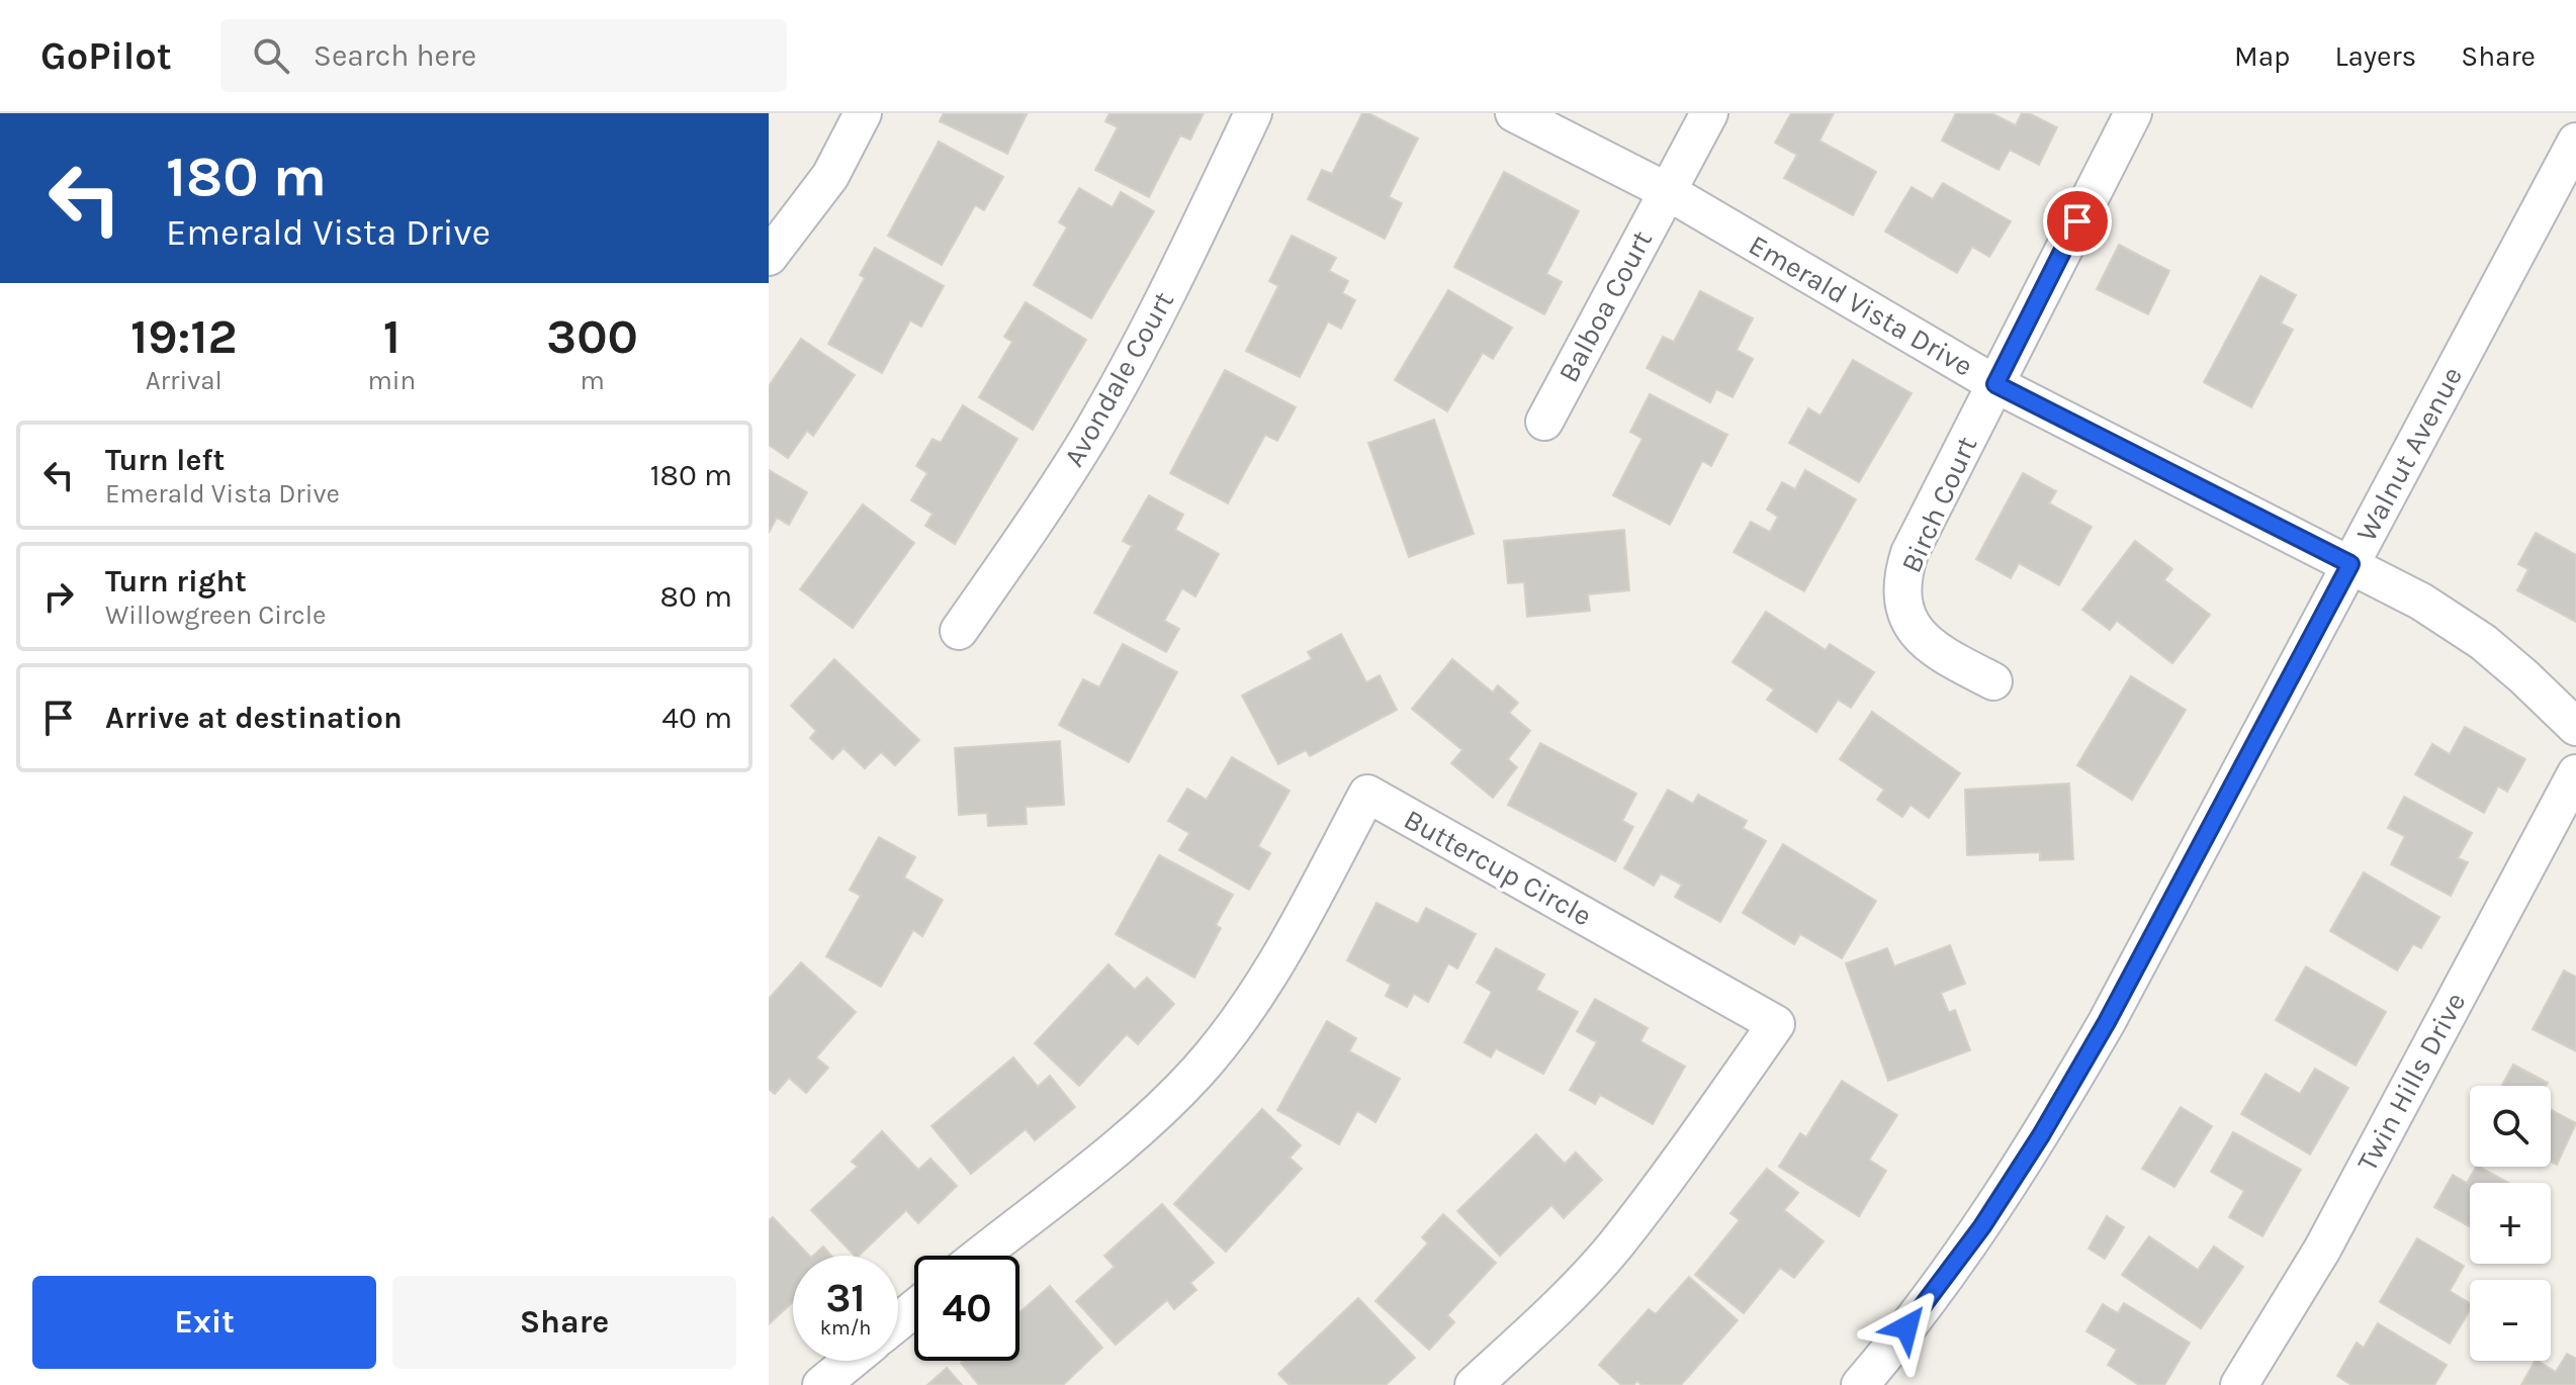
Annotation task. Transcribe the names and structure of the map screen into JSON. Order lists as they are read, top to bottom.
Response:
{
  "streets": {
    "street": [
      "Emerald Vista Drive",
      "Balboa Court",
      "Avondale Court",
      "Walnut Avenue",
      "Birch Court",
      "Buttercup Circle",
      "Twin Hills Drive"
    ]
  },
  "crossings": [
    ["Emerald Vista Drive", "Balboa Court"],
    ["Emerald Vista Drive", "Walnut Avenue"],
    ["Emerald Vista Drive", "Birch Court"]
  ],
  "page": {
    "header": "GoPilot",
    "search": "Search here",
    "nav": ["Map", "Layers", "Share"],
    "turn": ["180 m", "Emerald Vista Drive"],
    "eta": [
      "19:12",
      "Arrival",
      "1",
      "min",
      "300",
      "m"
    ],
    "list": [
      {
        "name": "Turn left",
        "note": "Emerald Vista Drive",
        "value": "180 m"
      },
      {
        "name": "Turn right",
        "note": "Willowgreen Circle",
        "value": "80 m"
      },
      {
        "name": "Arrive at destination",
        "value": "40 m"
      }
    ],
    "map_buttons": ["+", "−"],
    "speed": "31 km/h",
    "limit": "40",
    "buttons": ["Exit", "Share"]
  }
}
